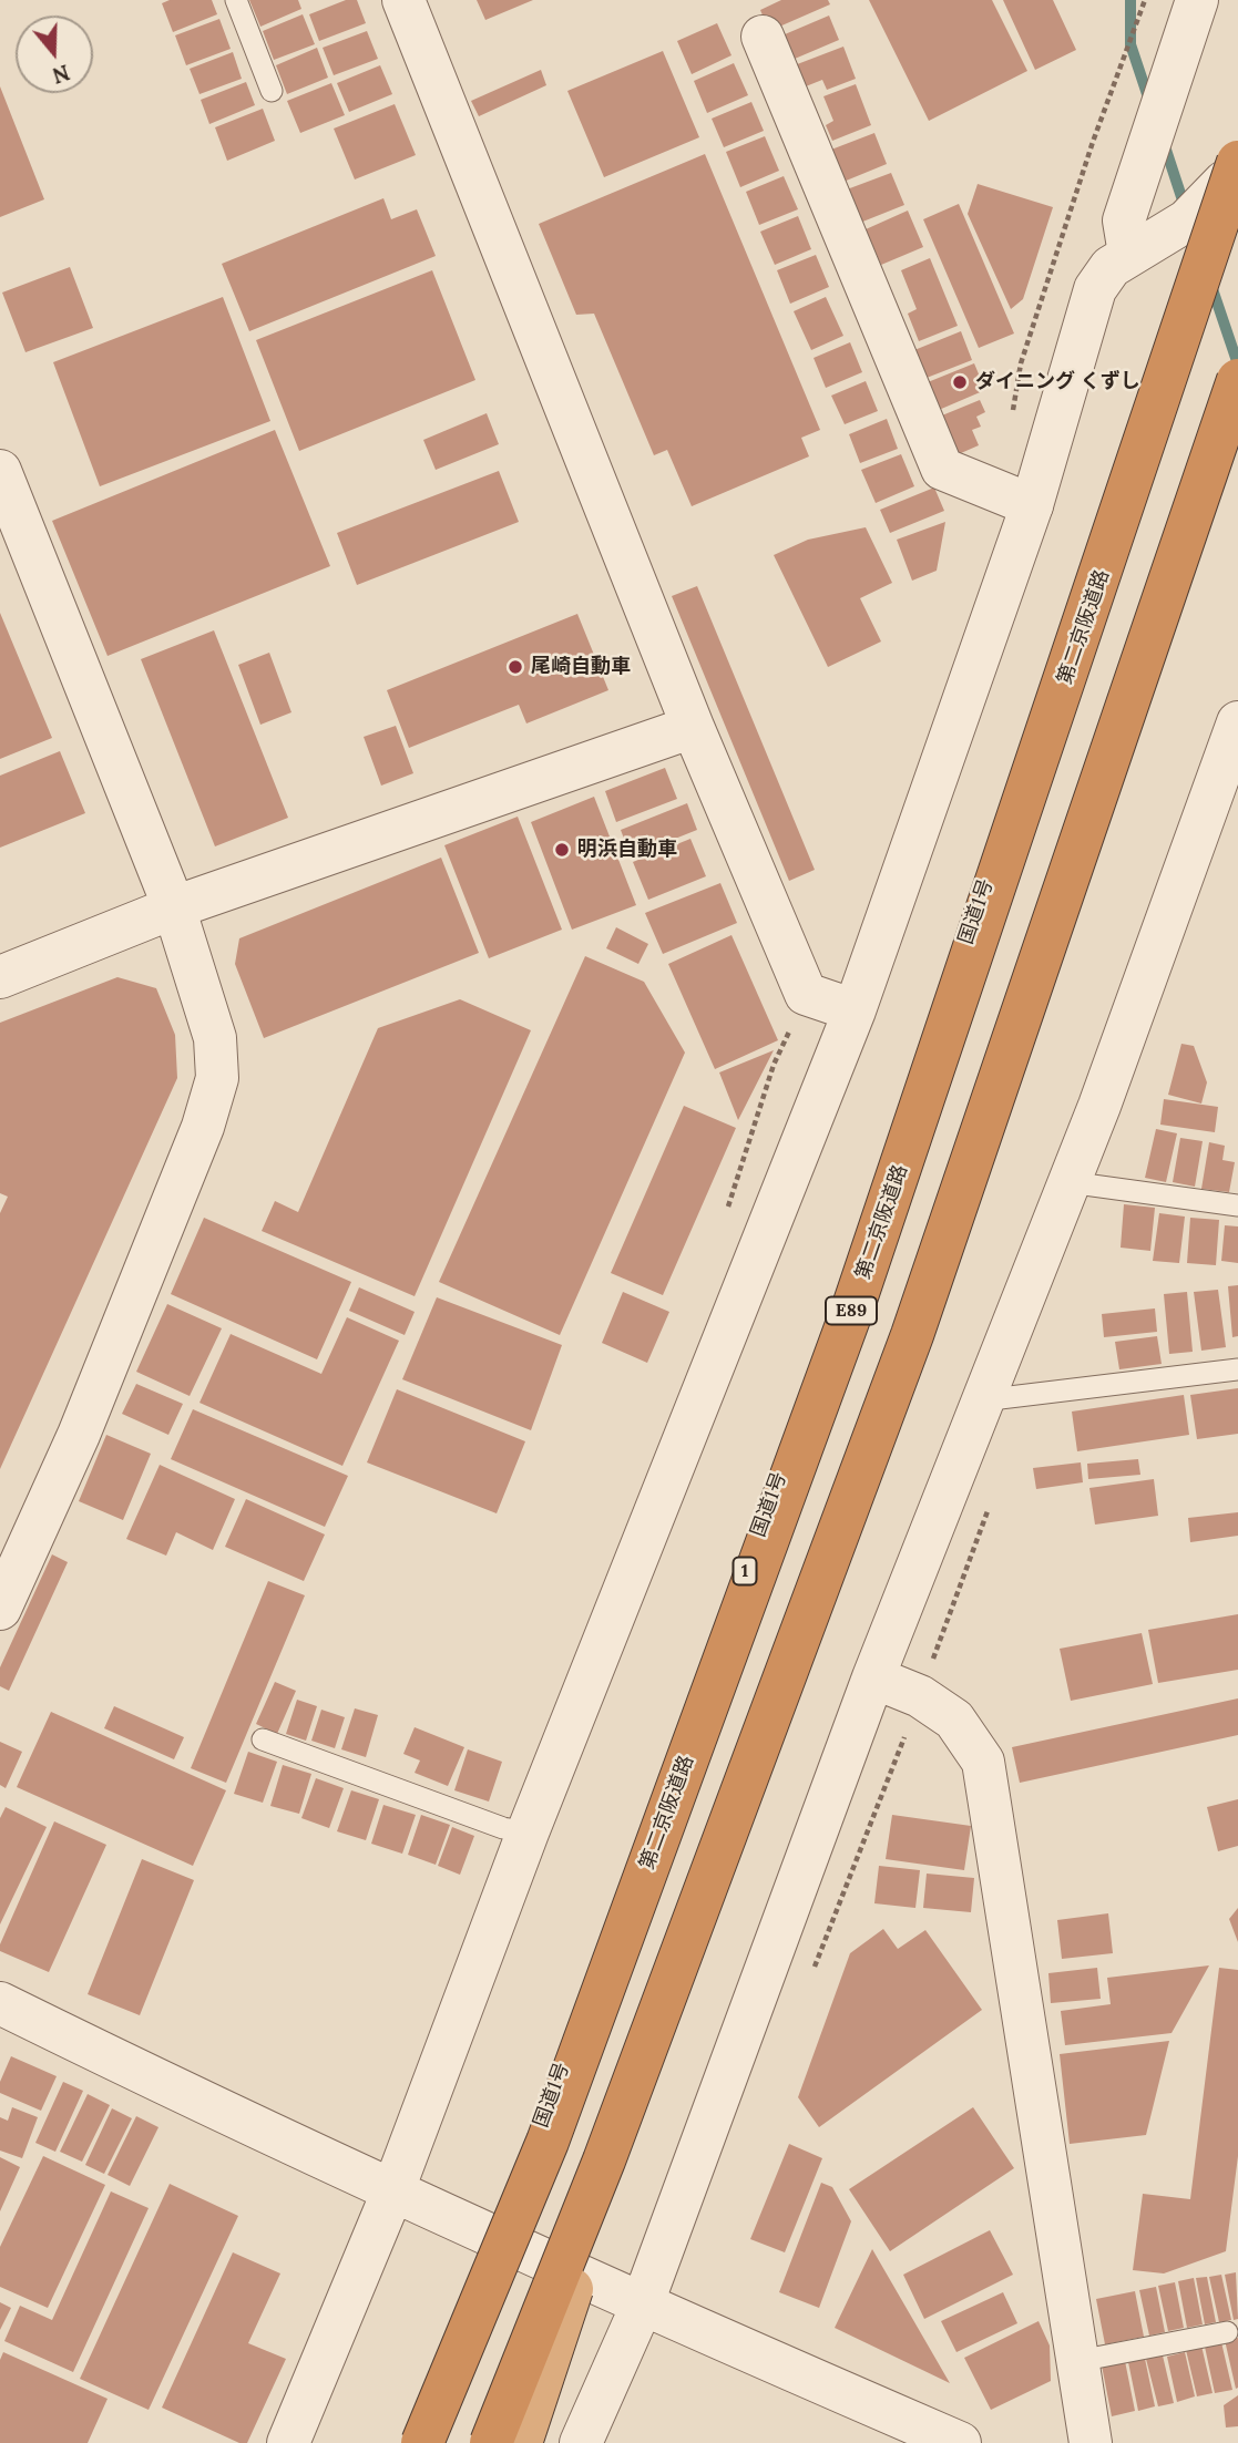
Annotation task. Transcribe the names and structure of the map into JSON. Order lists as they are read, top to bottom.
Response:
{
  "streets": {
    "highway": [
      "第二京阪道路",
      "国道1号",
      "E89",
      "1"
    ]
  },
  "places": ["ダイニング くずし", "尾崎自動車", "明浜自動車"],
  "north": "bottom"
}
